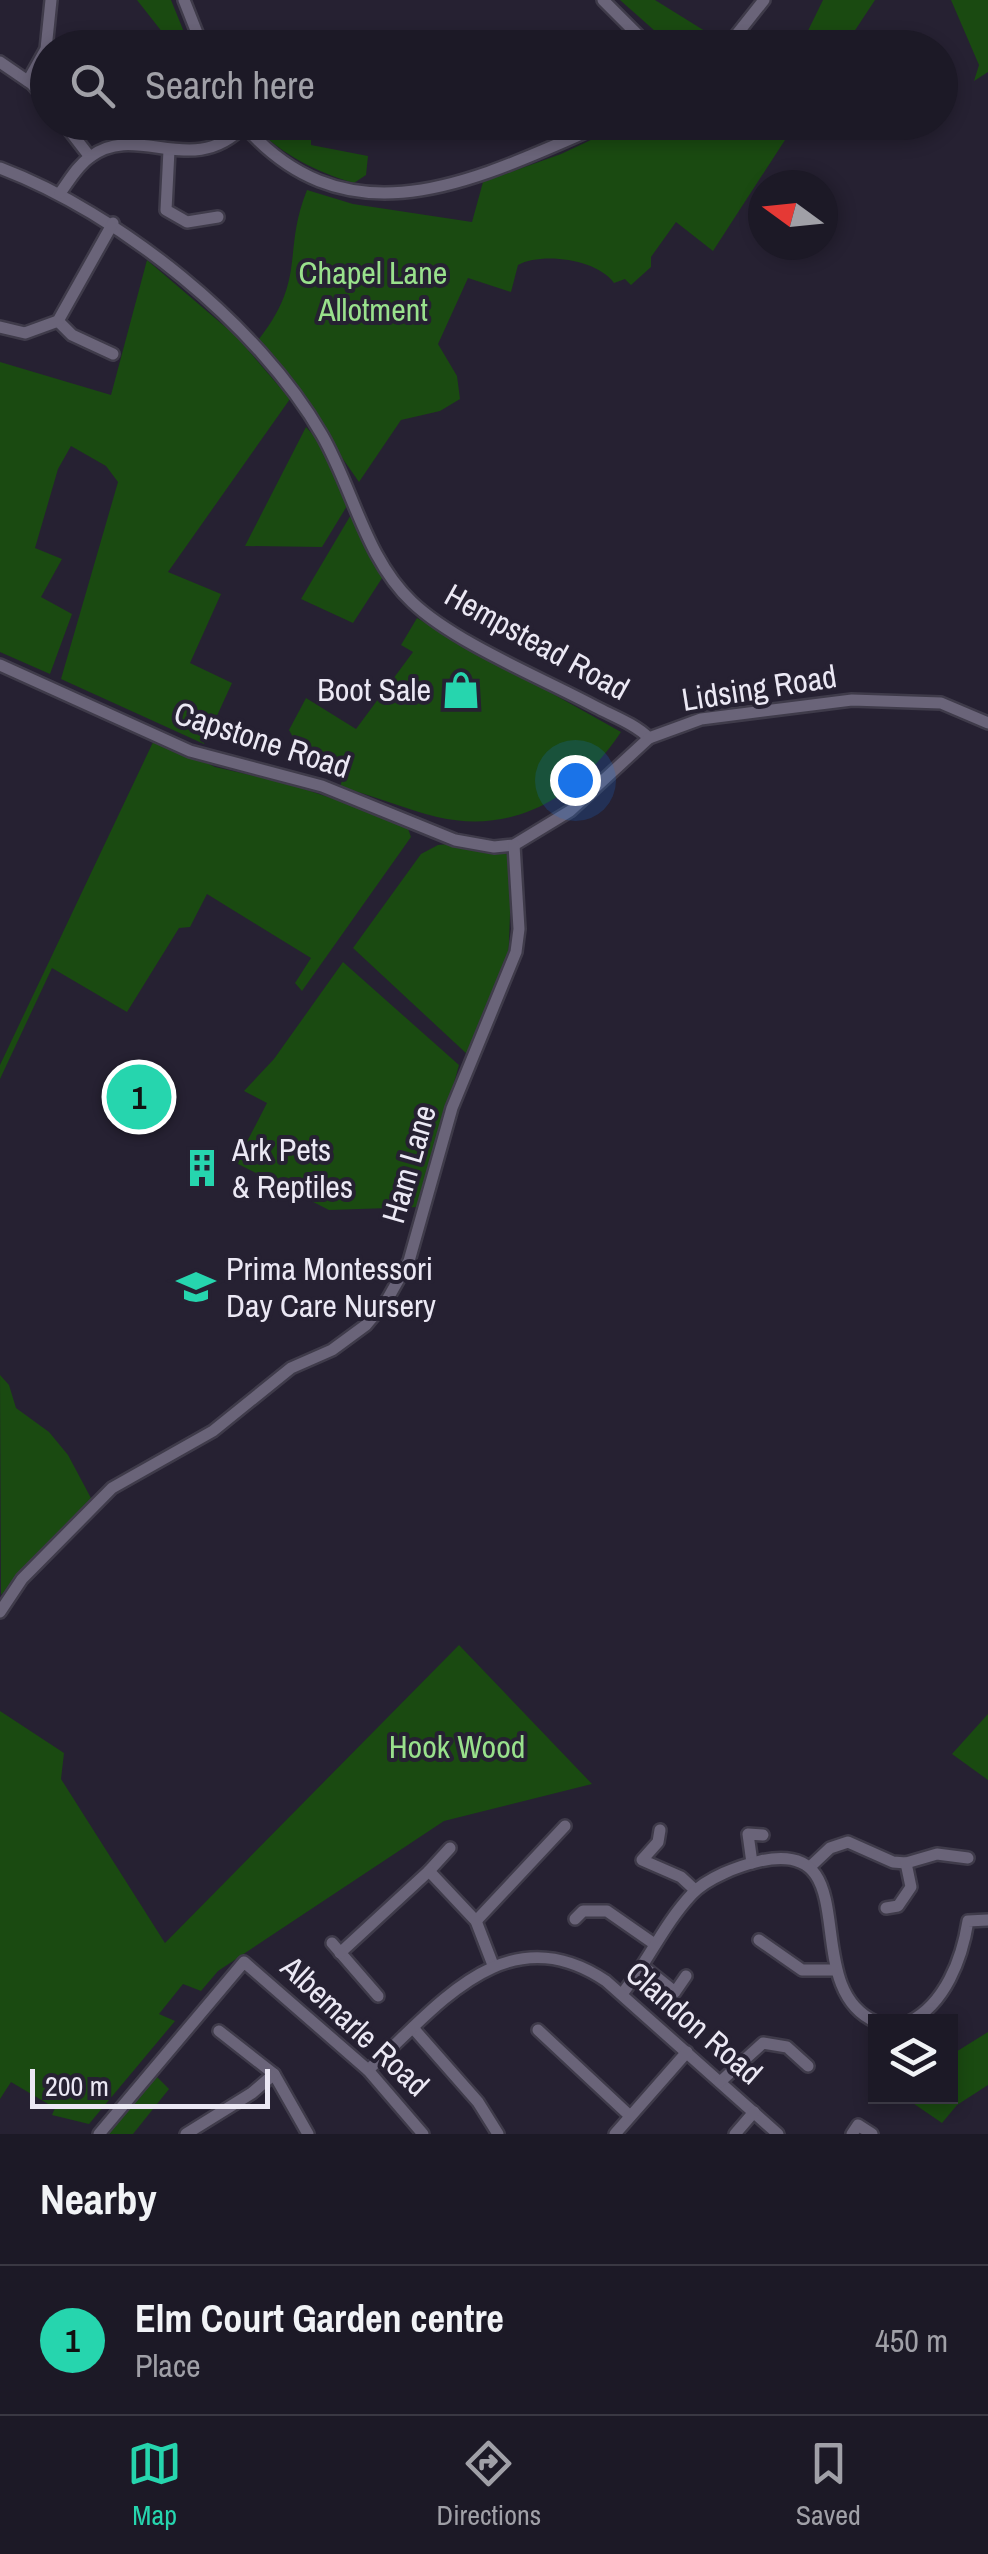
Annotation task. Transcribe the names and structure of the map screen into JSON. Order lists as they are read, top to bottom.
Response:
{
  "streets": {
    "street": [
      "Hempstead Road",
      "Lidsing Road",
      "Capstone Road",
      "Ham Lane",
      "Clandon Road",
      "Albemarle Road"
    ]
  },
  "crossings": [
    ["Hempstead Road", "Lidsing Road"],
    ["Lidsing Road", "Capstone Road"],
    ["Lidsing Road", "Ham Lane"],
    ["Capstone Road", "Ham Lane"],
    ["Clandon Road", "Albemarle Road"]
  ],
  "parks": ["Chapel Lane Allotment", "Hook Wood"],
  "places": {
    "shop": ["Boot Sale"],
    "building": ["Ark Pets & Reptiles"],
    "school or university": ["Prima Montessori Day Care Nursery"]
  },
  "scale_bar": "200 m",
  "north": "left",
  "page": {
    "search": "Search here",
    "pins": "1",
    "scale": "200 m",
    "heading": "Nearby",
    "list": [
      {
        "mark": "1",
        "name": "Elm Court Garden centre",
        "note": "Place",
        "value": "450 m"
      }
    ],
    "nav": ["Map", "Directions", "Saved"]
  }
}
